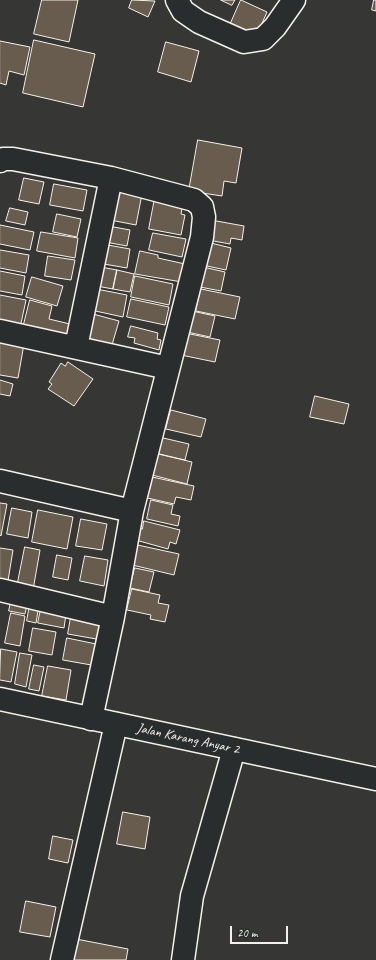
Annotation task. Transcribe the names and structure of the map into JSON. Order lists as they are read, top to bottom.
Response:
{
  "streets": {
    "street": ["Jalan Karang Anyar 2"]
  },
  "scale_bar": "20 m"
}
